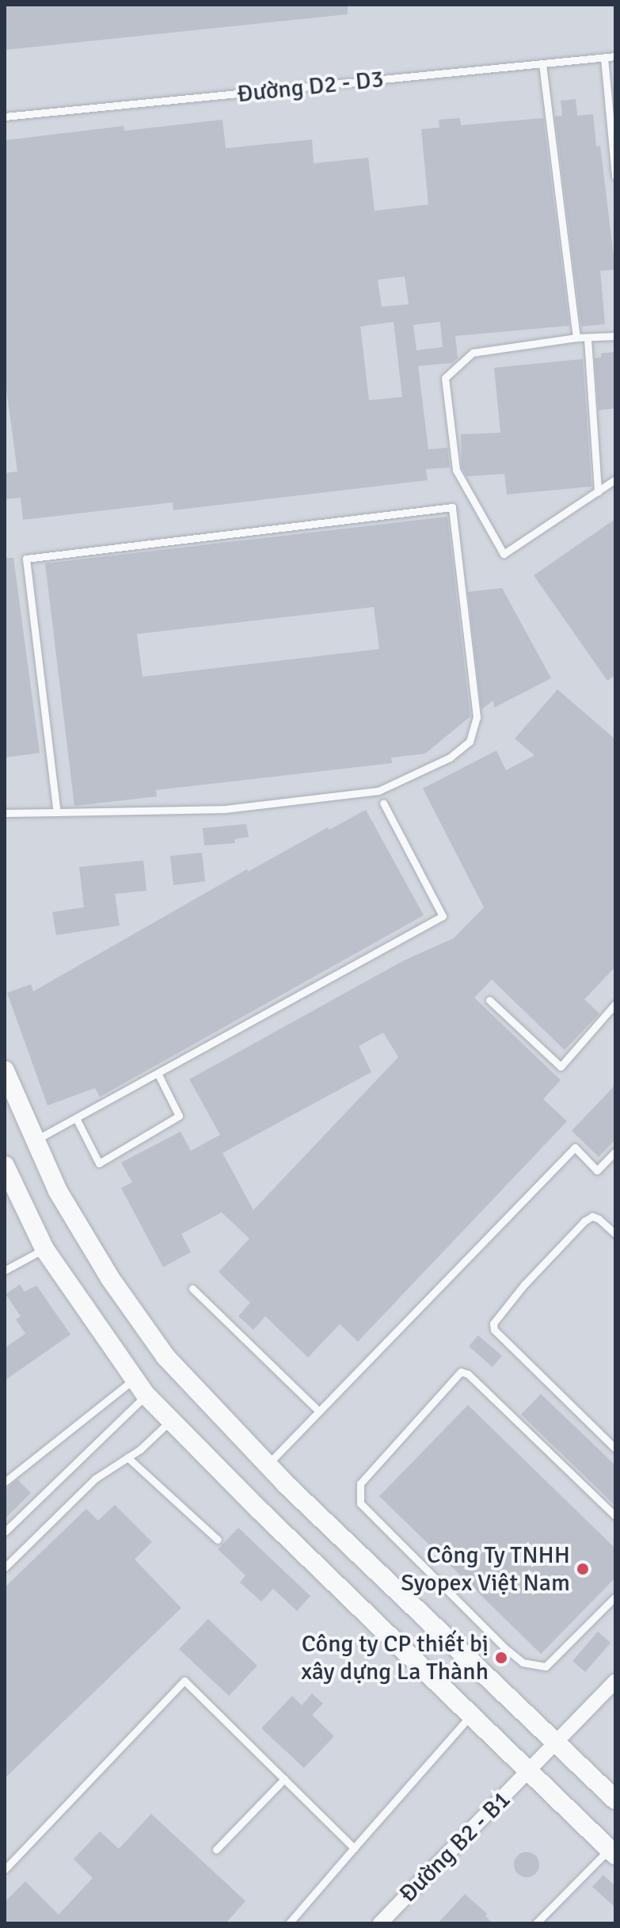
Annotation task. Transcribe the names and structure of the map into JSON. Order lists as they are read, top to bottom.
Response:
{
  "streets": {
    "street": ["Đường B2 - B1"],
    "lane": ["Đường D2 - D3"]
  },
  "places": ["Công Ty TNHH Syopex Việt Nam", "Công ty CP thiết bị xây dựng La Thành"]
}
